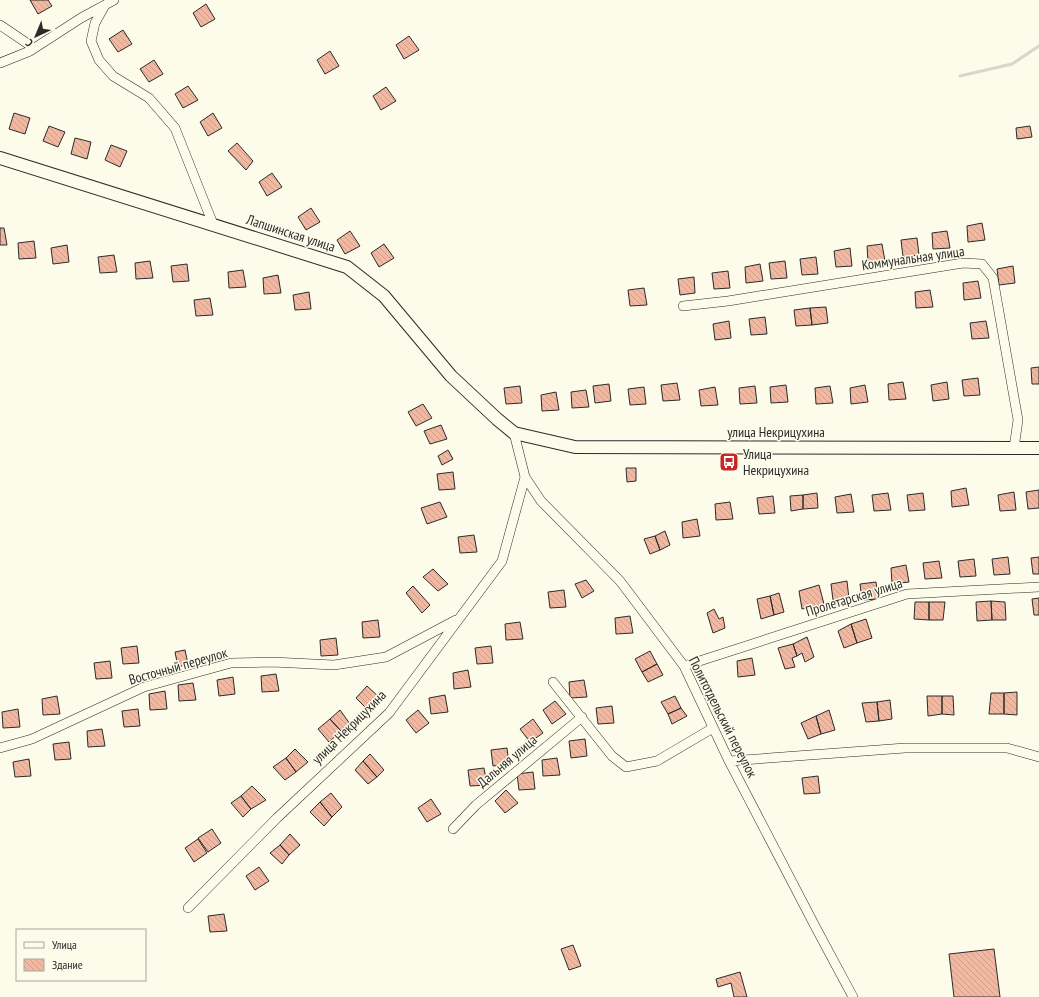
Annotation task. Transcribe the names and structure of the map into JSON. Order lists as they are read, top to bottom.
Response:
{
  "streets": {
    "street": [
      "Лапшинская улица",
      "Коммунальная улица",
      "улица Некрицухина",
      "Пролетарская улица",
      "Восточный переулок",
      "Политотдельский переулок",
      "Дальняя улица"
    ]
  },
  "crossings": [
    ["Лапшинская улица", "улица Некрицухина"],
    ["Лапшинская улица", "Политотдельский переулок"],
    ["Коммунальная улица", "улица Некрицухина"],
    ["улица Некрицухина", "Восточный переулок"],
    ["улица Некрицухина", "Политотдельский переулок"],
    ["Пролетарская улица", "Политотдельский переулок"]
  ],
  "places": {
    "bus stop": ["Улица Некрицухина"]
  },
  "legend": ["Улица", "Здание"],
  "north": "bottom left"
}
